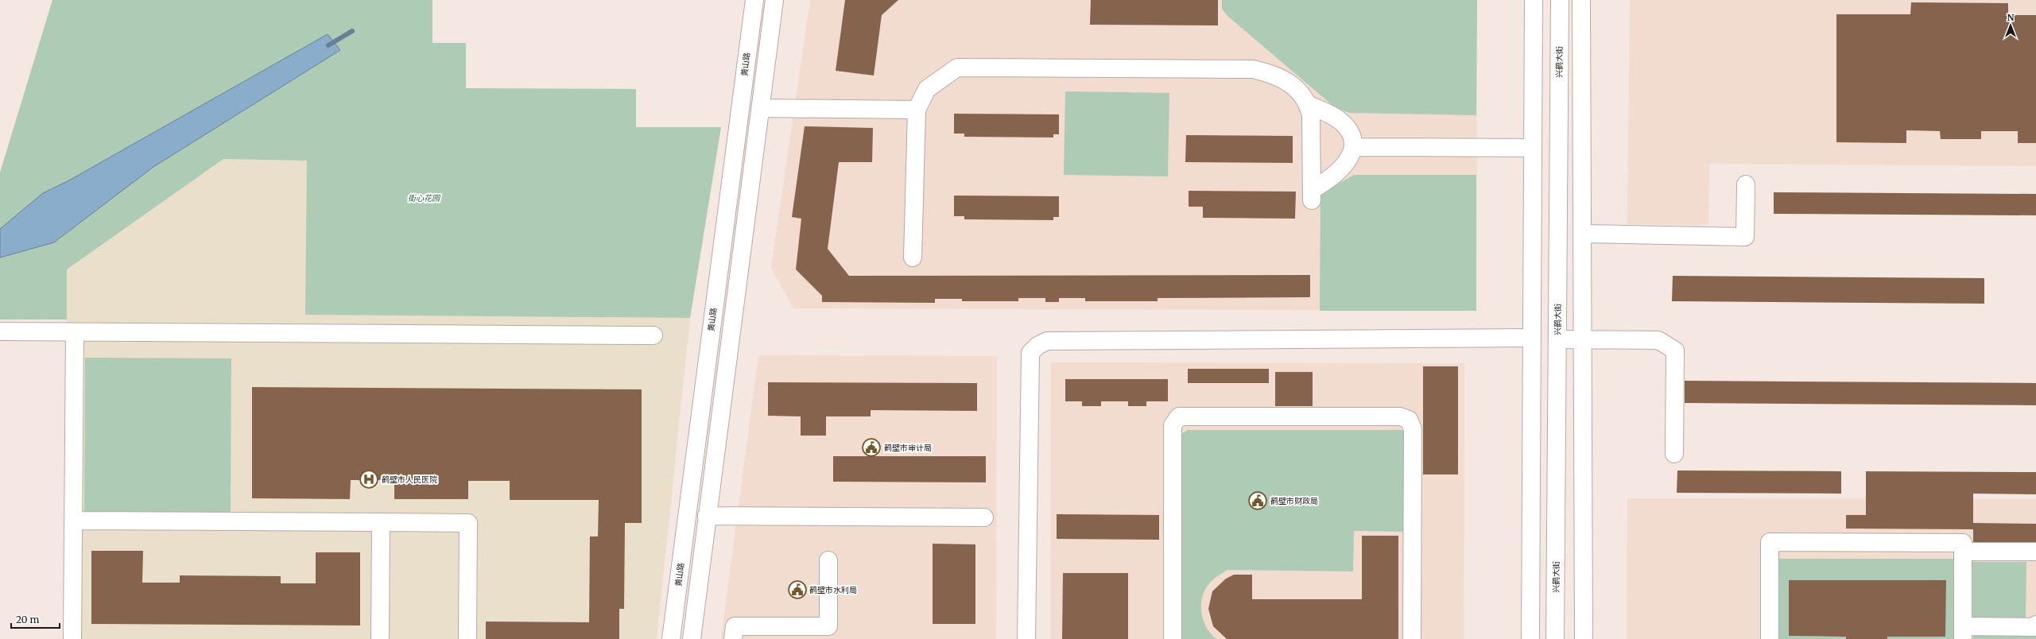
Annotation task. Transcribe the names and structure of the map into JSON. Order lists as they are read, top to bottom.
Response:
{
  "streets": {
    "street": ["兴鹤大街", "黄山路"]
  },
  "parks": ["街心花园"],
  "places": {
    "public building": ["鹤壁市审计局", "鹤壁市财政局", "鹤壁市水利局"],
    "hospital": ["鹤壁市人民医院"]
  },
  "scale_bar": "20 m",
  "north": "top"
}
